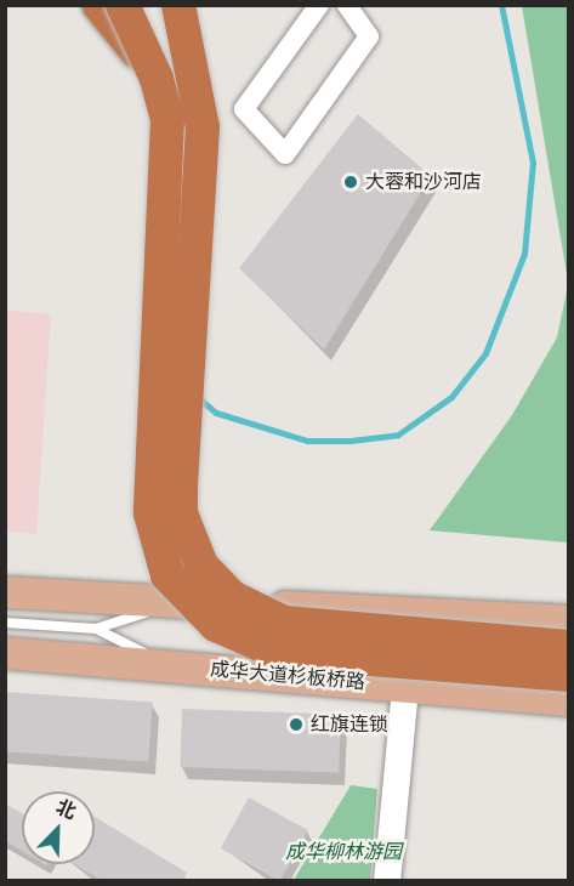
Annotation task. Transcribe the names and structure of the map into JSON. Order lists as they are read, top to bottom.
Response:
{
  "streets": {
    "main road": ["成华大道杉板桥路"]
  },
  "parks": ["成华柳林游园"],
  "places": ["大蓉和沙河店", "红旗连锁"],
  "north": "top right"
}
